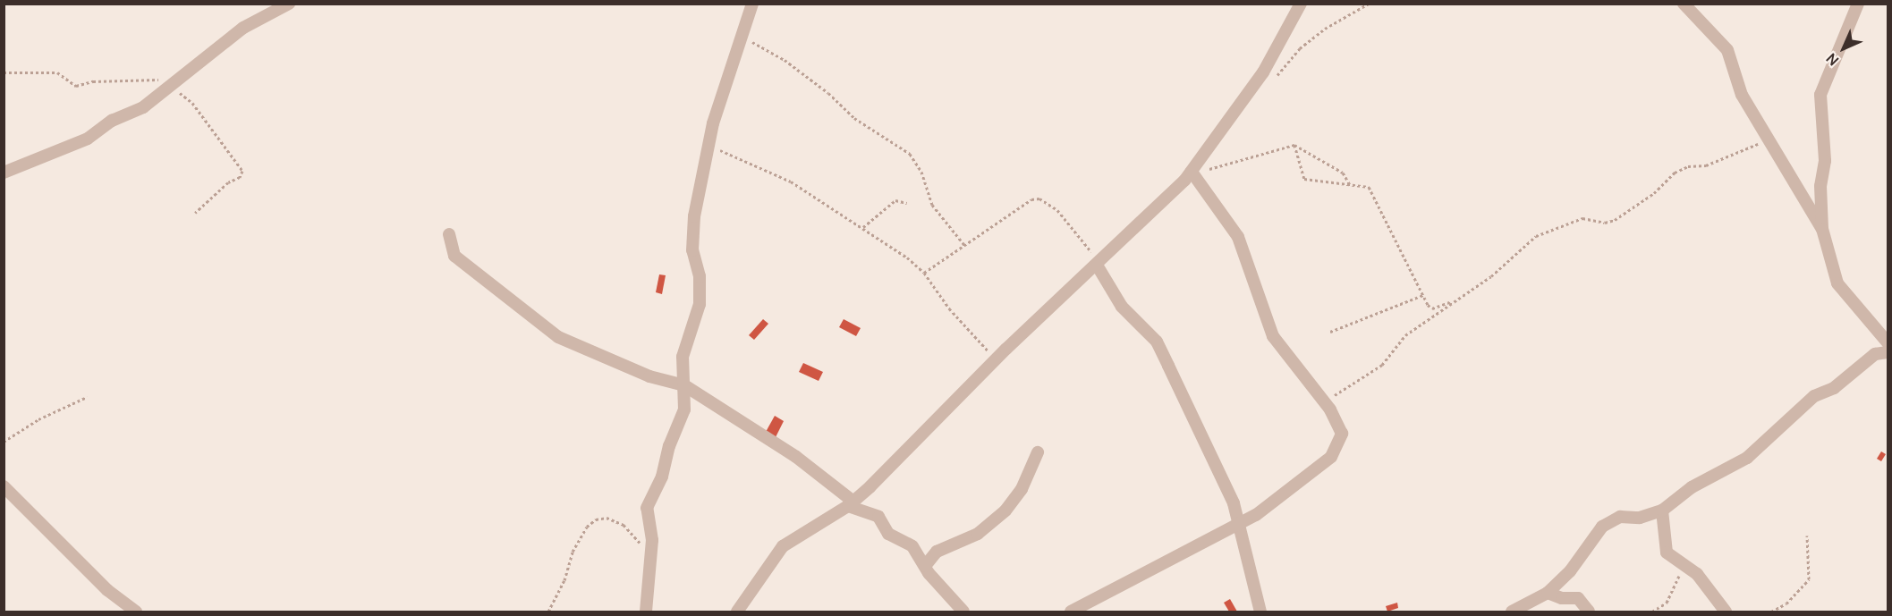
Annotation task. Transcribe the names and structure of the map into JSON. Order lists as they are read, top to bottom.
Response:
{
  "north": "bottom left"
}
